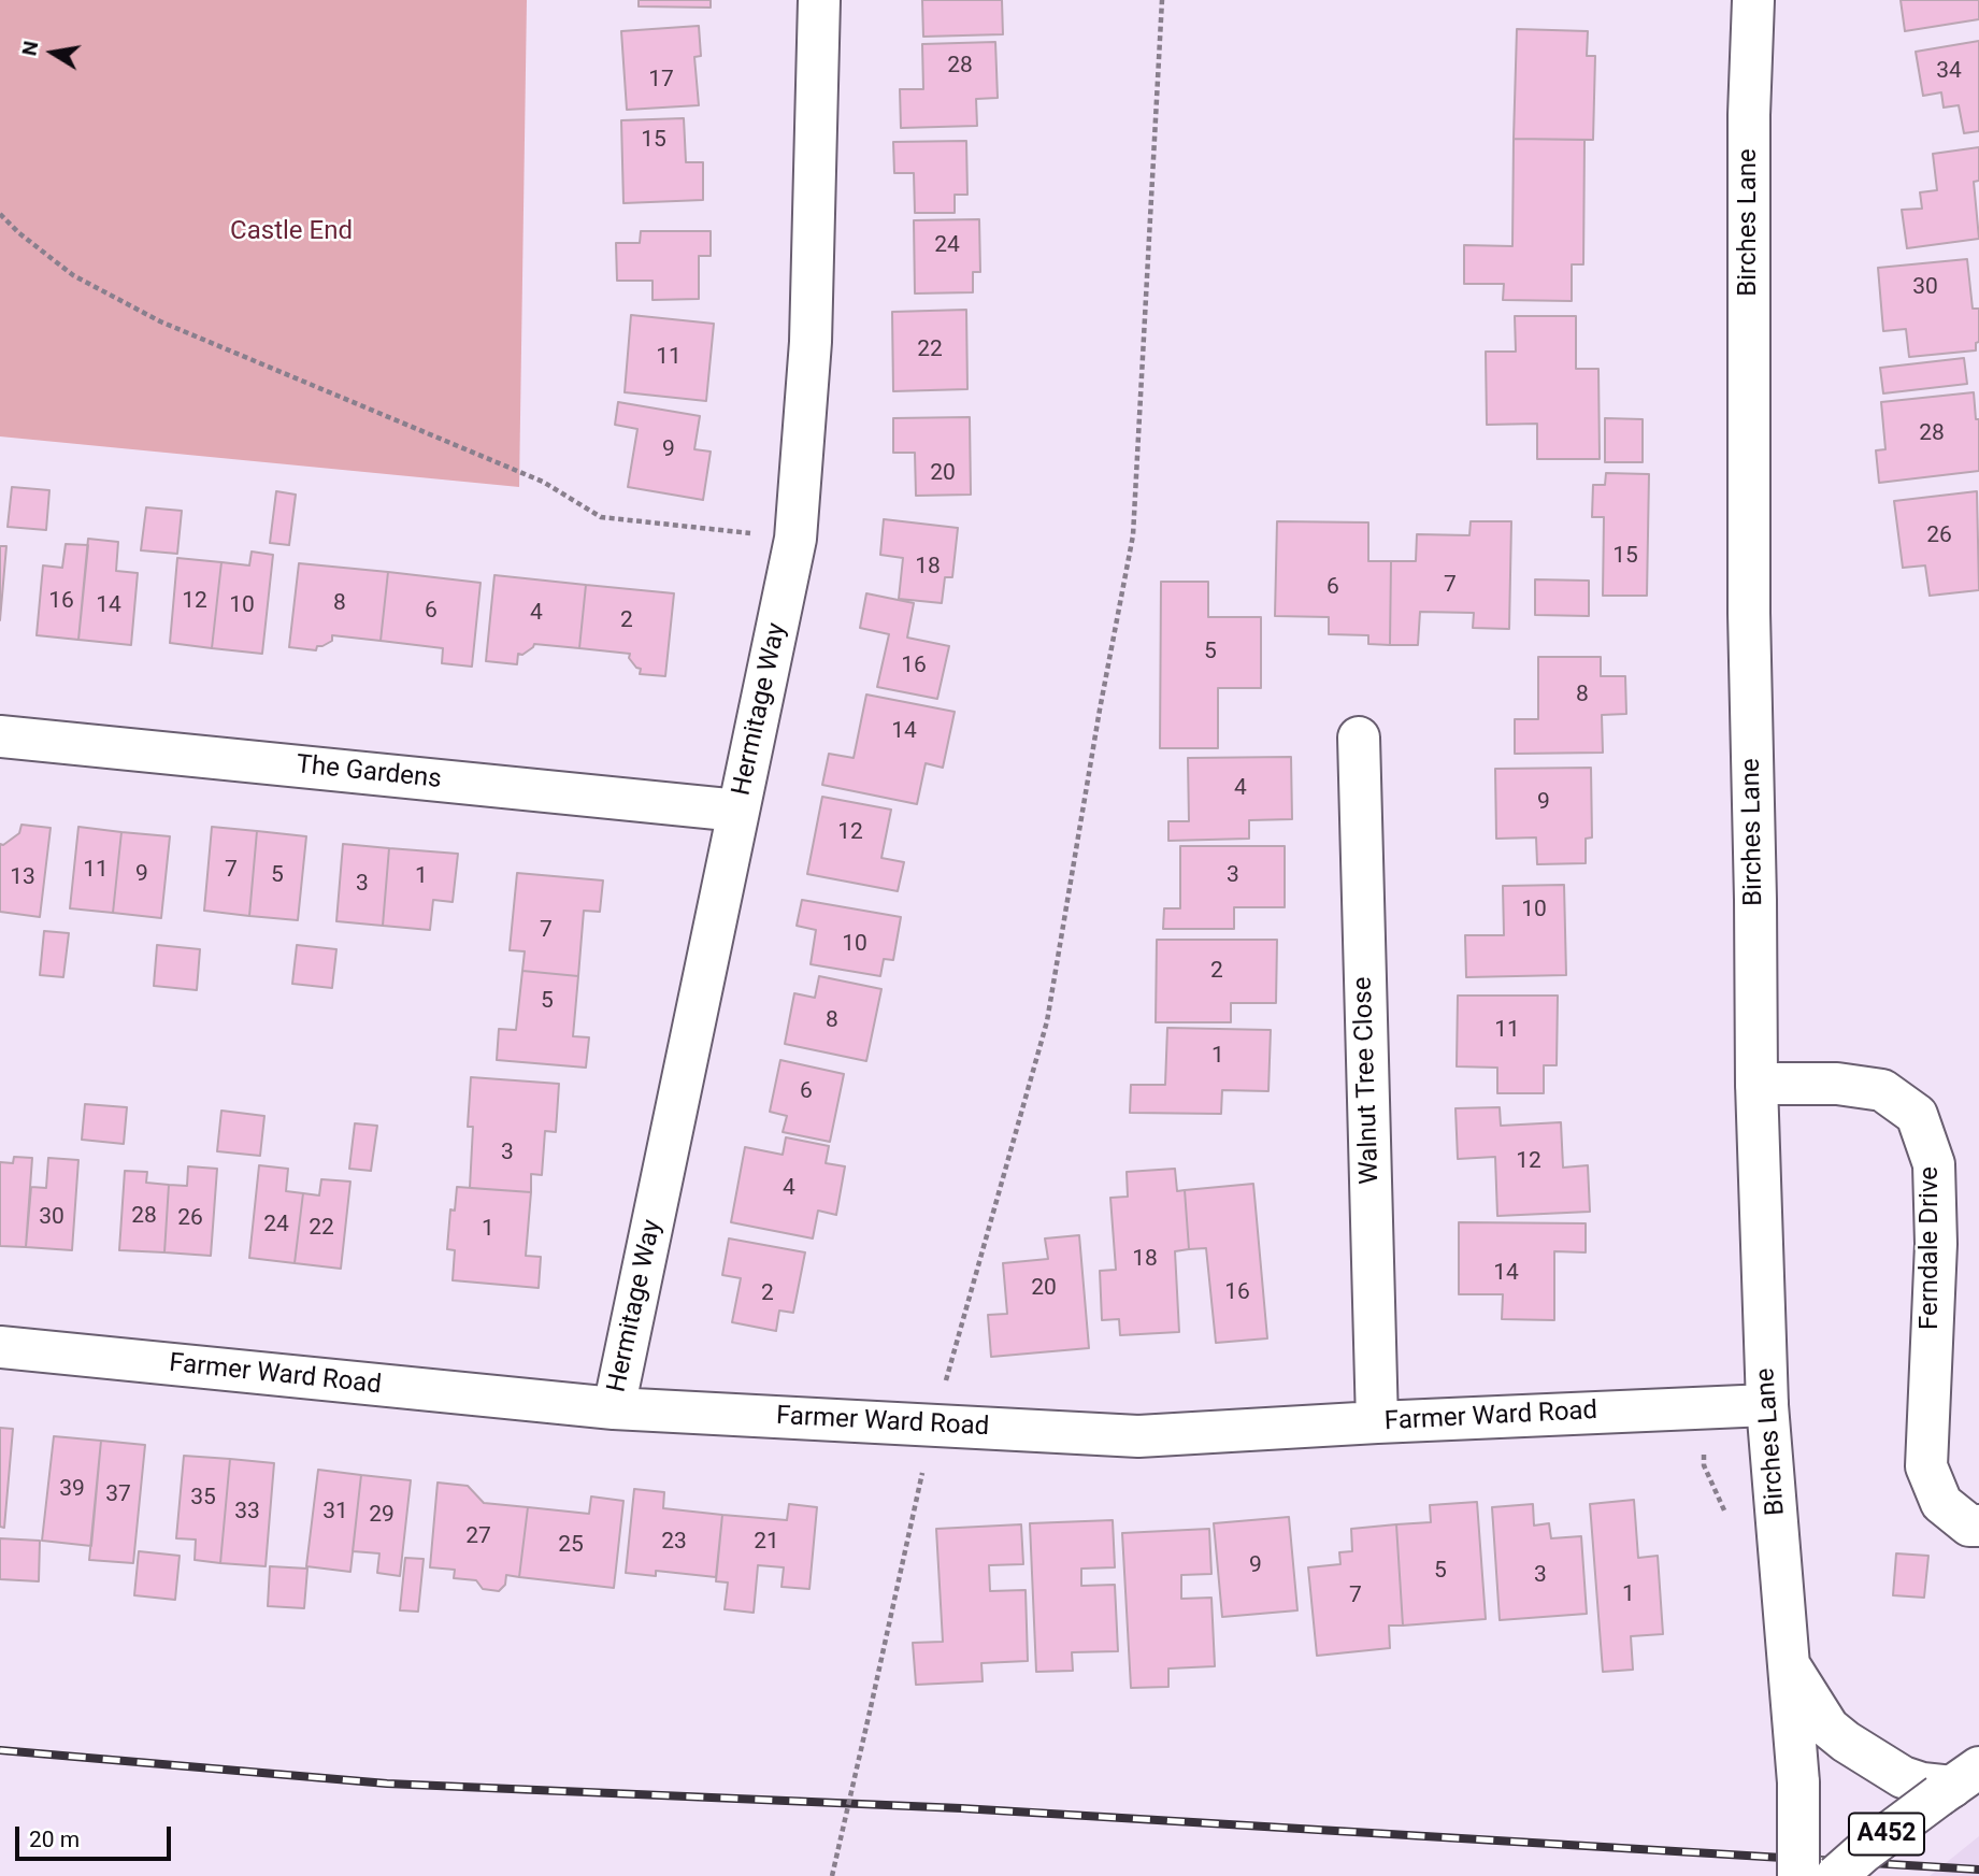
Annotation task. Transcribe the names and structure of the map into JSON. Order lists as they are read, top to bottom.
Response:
{
  "streets": {
    "street": [
      "Birches Lane",
      "Hermitage Way",
      "The Gardens",
      "Walnut Tree Close",
      "Ferndale Drive",
      "Farmer Ward Road",
      "A452"
    ]
  },
  "crossings": [
    ["Birches Lane", "Ferndale Drive"],
    ["Birches Lane", "Farmer Ward Road"],
    ["Birches Lane", "A452"],
    ["Hermitage Way", "The Gardens"],
    ["Hermitage Way", "Farmer Ward Road"],
    ["Walnut Tree Close", "Farmer Ward Road"]
  ],
  "parks": ["Castle End"],
  "house_numbers": [
    "28",
    "34",
    "17",
    "15",
    "24",
    "30",
    "22",
    "11",
    "28",
    "9",
    "20",
    "26",
    "15",
    "18",
    "7",
    "6",
    "16",
    "12",
    "8",
    "14",
    "10",
    "6",
    "4",
    "2",
    "5",
    "16",
    "8",
    "14",
    "4",
    "9",
    "12",
    "11",
    "7",
    "9",
    "5",
    "3",
    "1",
    "13",
    "3",
    "10",
    "7",
    "10",
    "2",
    "5",
    "8",
    "11",
    "1",
    "6",
    "3",
    "12",
    "4",
    "28",
    "30",
    "26",
    "24",
    "22",
    "1",
    "18",
    "14",
    "20",
    "16",
    "2",
    "39",
    "37",
    "35",
    "33",
    "31",
    "29",
    "27",
    "23",
    "21",
    "25",
    "9",
    "5",
    "3",
    "1",
    "7"
  ],
  "scale_bar": "20 m",
  "north": "left"
}
